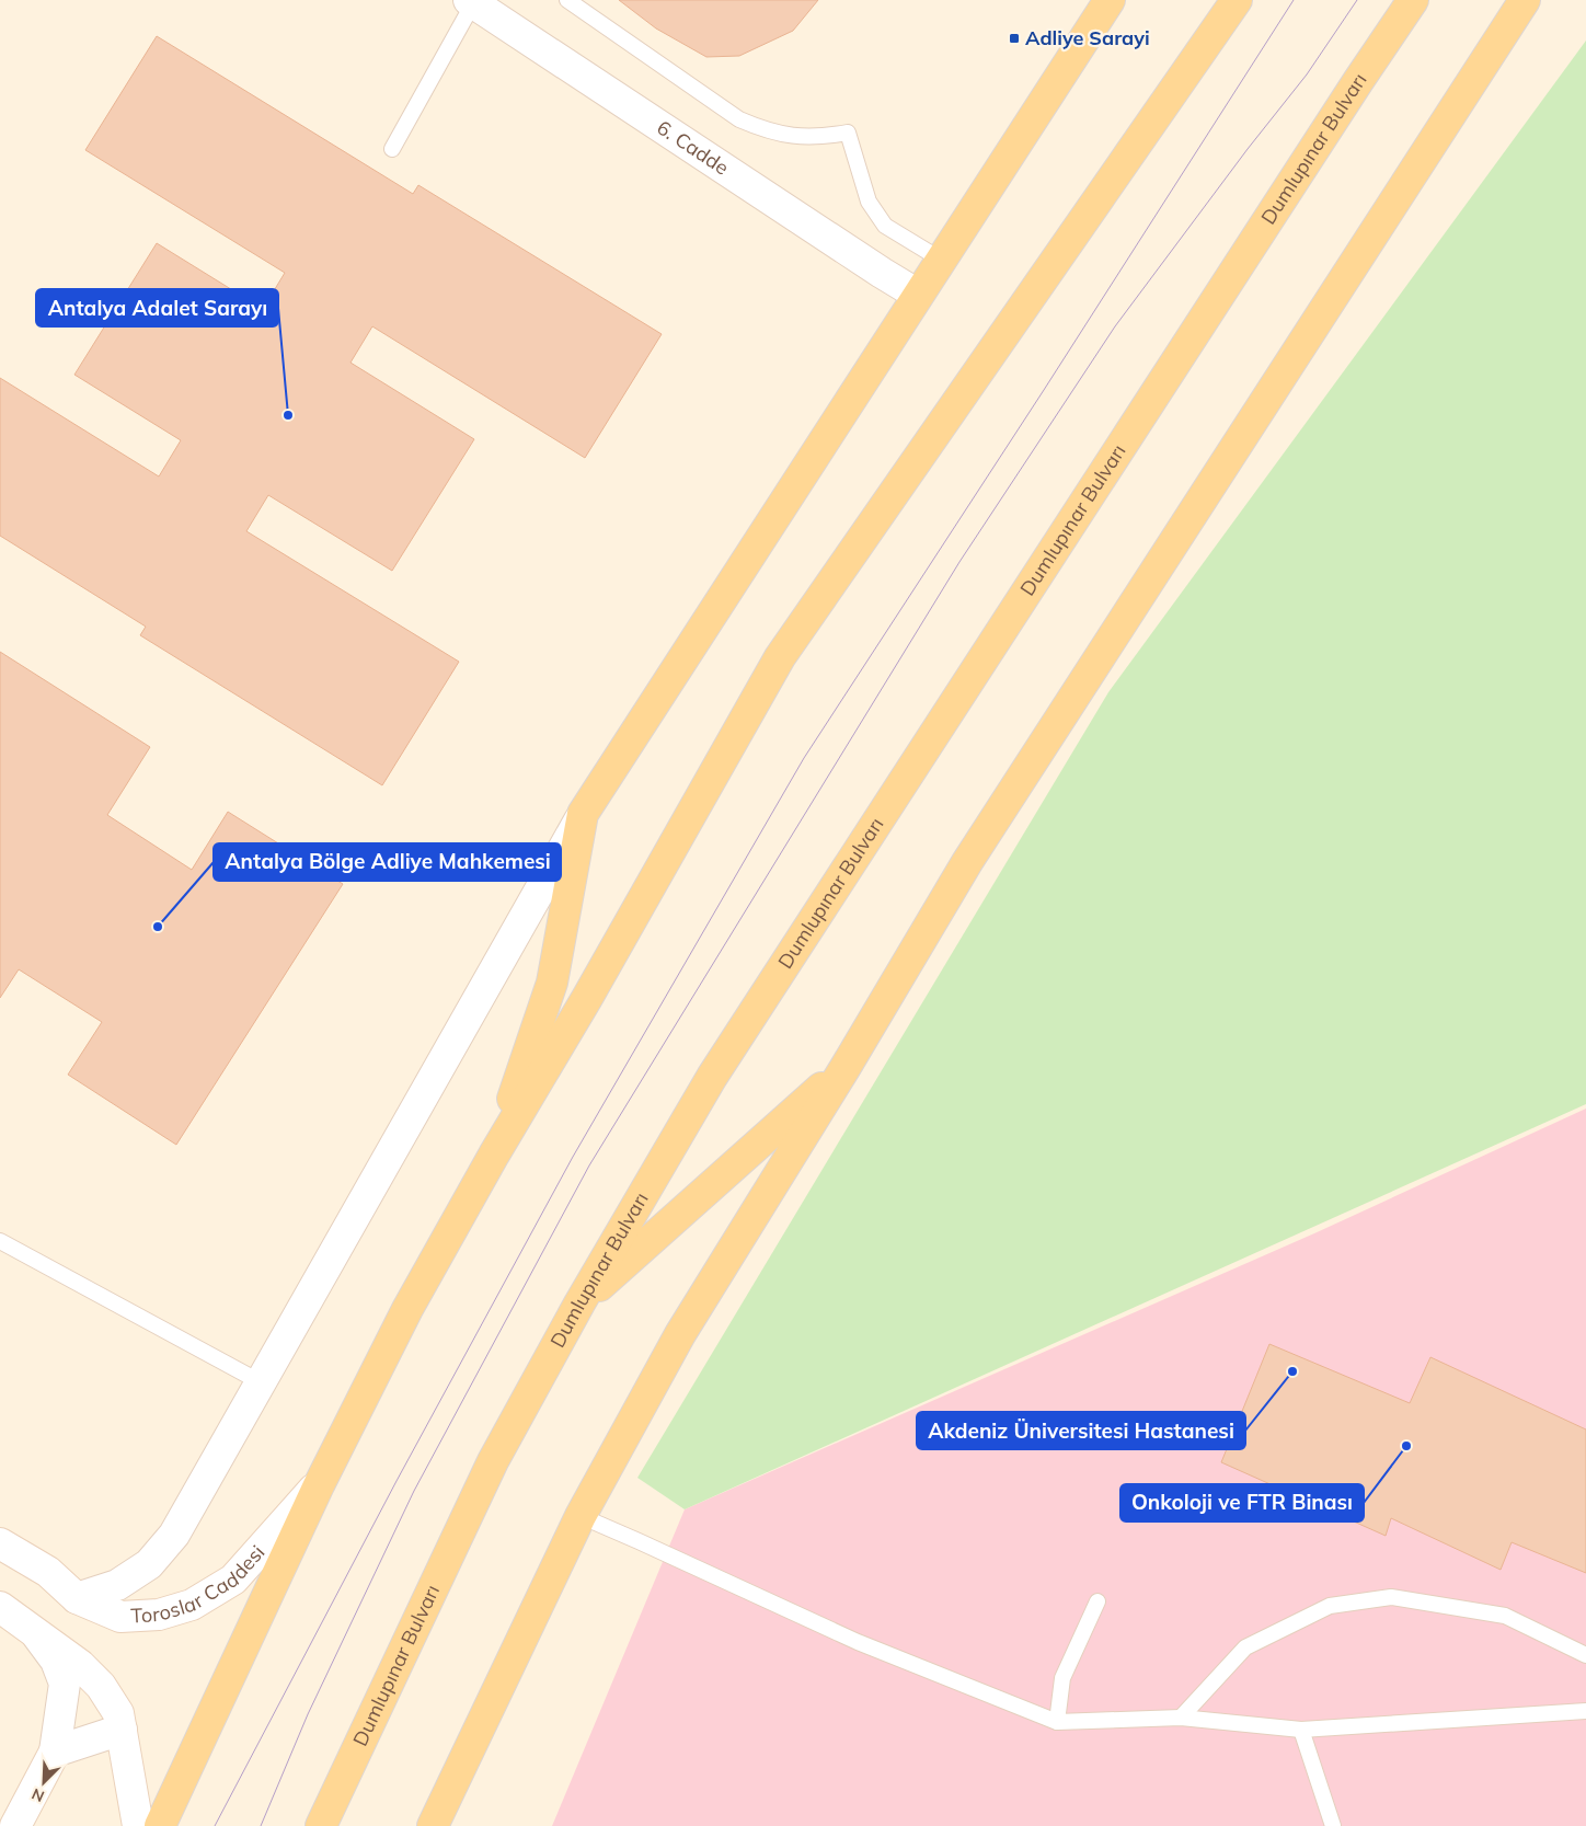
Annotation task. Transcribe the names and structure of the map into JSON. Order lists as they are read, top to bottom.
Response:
{
  "streets": {
    "main road": ["Dumlupınar Bulvarı"],
    "street": ["6. Cadde", "Toroslar Caddesi"]
  },
  "places": {
    "transit": ["Adliye Sarayi"],
    "other": [
      "Antalya Adalet Sarayı",
      "Antalya Bölge Adliye Mahkemesi",
      "Akdeniz Üniversitesi Hastanesi",
      "Onkoloji ve FTR Binası"
    ]
  },
  "north": "bottom left"
}
